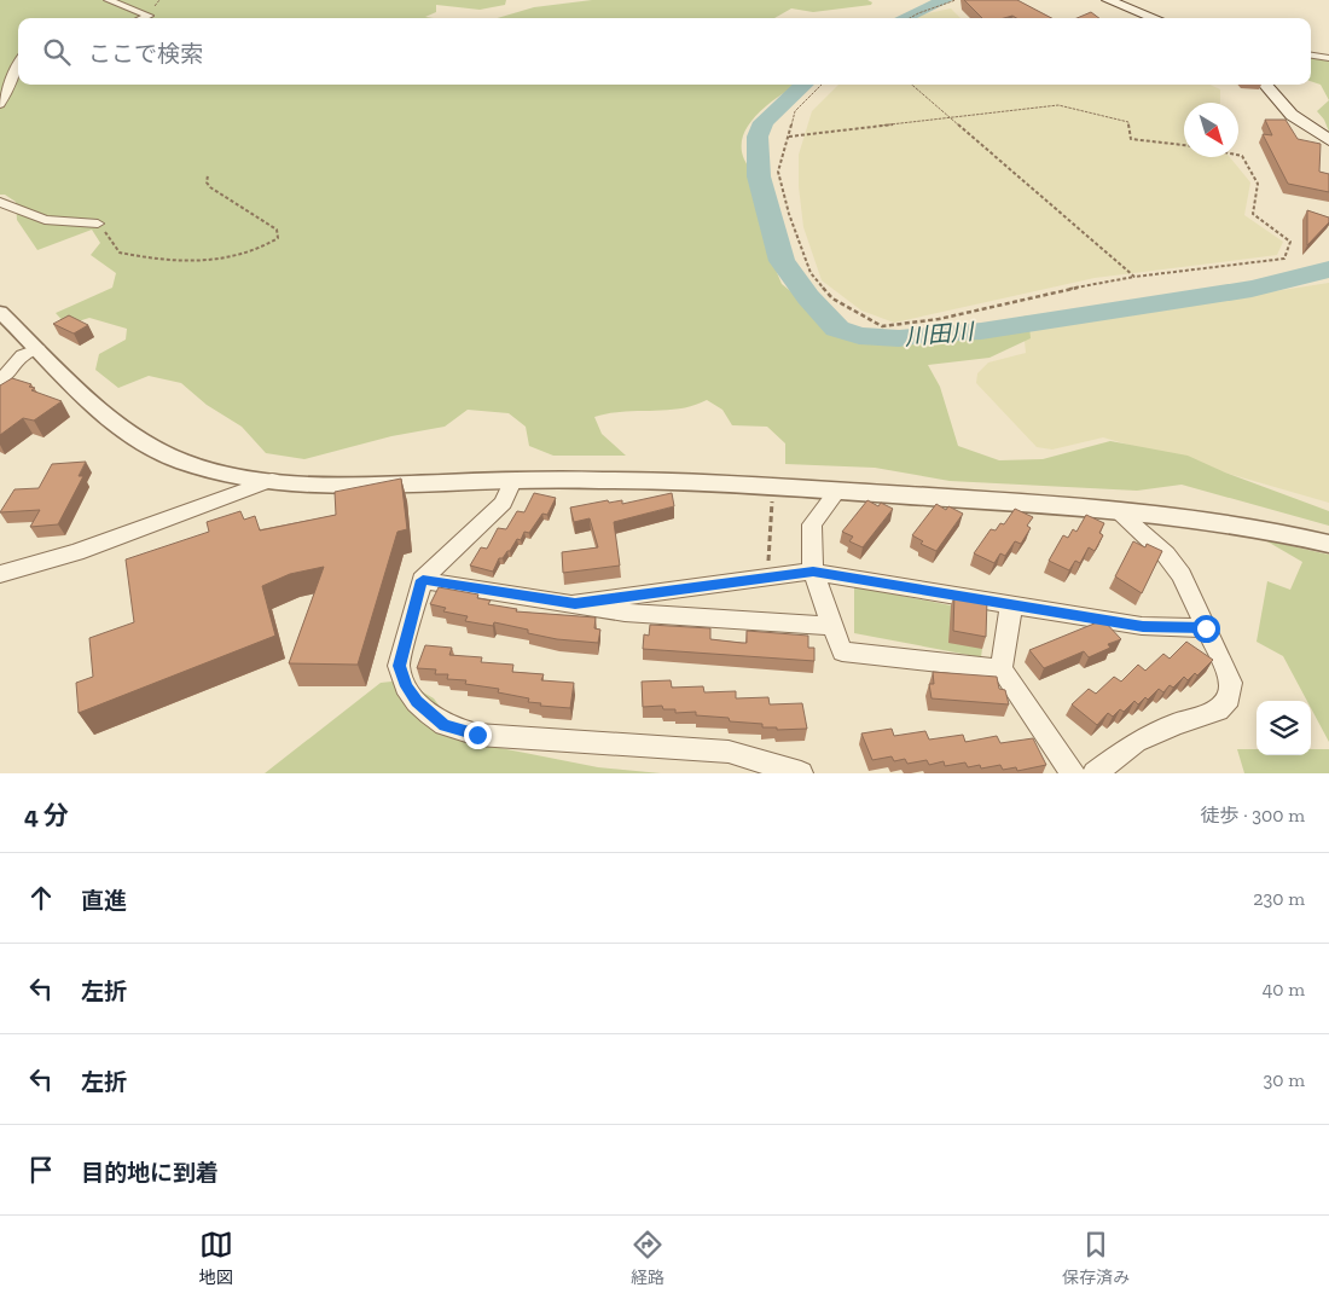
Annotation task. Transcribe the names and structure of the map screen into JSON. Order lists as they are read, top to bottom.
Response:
{
  "water": ["川田川"],
  "north": "bottom right",
  "page": {
    "search": "ここで検索",
    "heading": ["4 分", "徒歩 · 300 m"],
    "list": [
      ["直進", "230 m"],
      ["左折", "40 m"],
      ["左折", "30 m"],
      "目的地に到着"
    ],
    "nav": ["地図", "経路", "保存済み"]
  }
}
